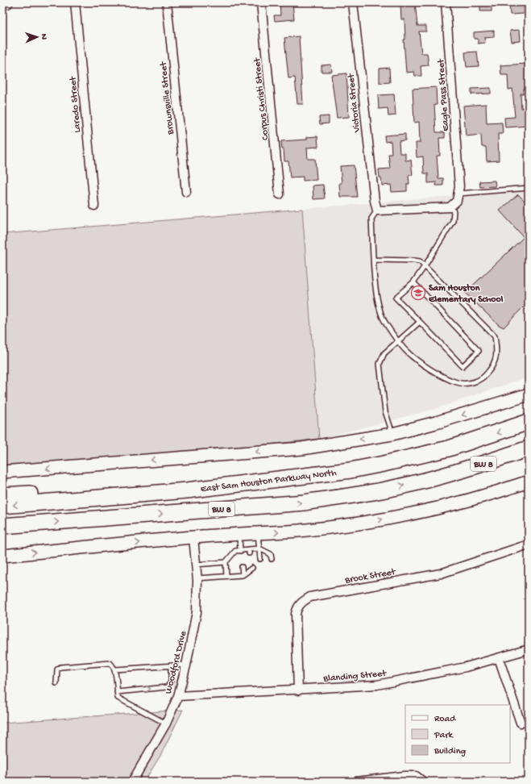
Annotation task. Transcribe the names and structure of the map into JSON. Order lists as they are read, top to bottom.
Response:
{
  "streets": {
    "highway": ["BW 8", "East Sam Houston Parkway North"],
    "street": [
      "Eagle Pass Street",
      "Brownsville Street",
      "Corpus Christi Street",
      "Victoria Street",
      "Laredo Street",
      "Brook Street",
      "Woodford Drive",
      "Blanding Street"
    ]
  },
  "crossings": [
    ["Brook Street", "Blanding Street"],
    ["Woodford Drive", "Blanding Street"]
  ],
  "places": {
    "school or university": ["Sam Houston Elementary School"]
  },
  "legend": ["Road", "Park", "Building"],
  "north": "right"
}
